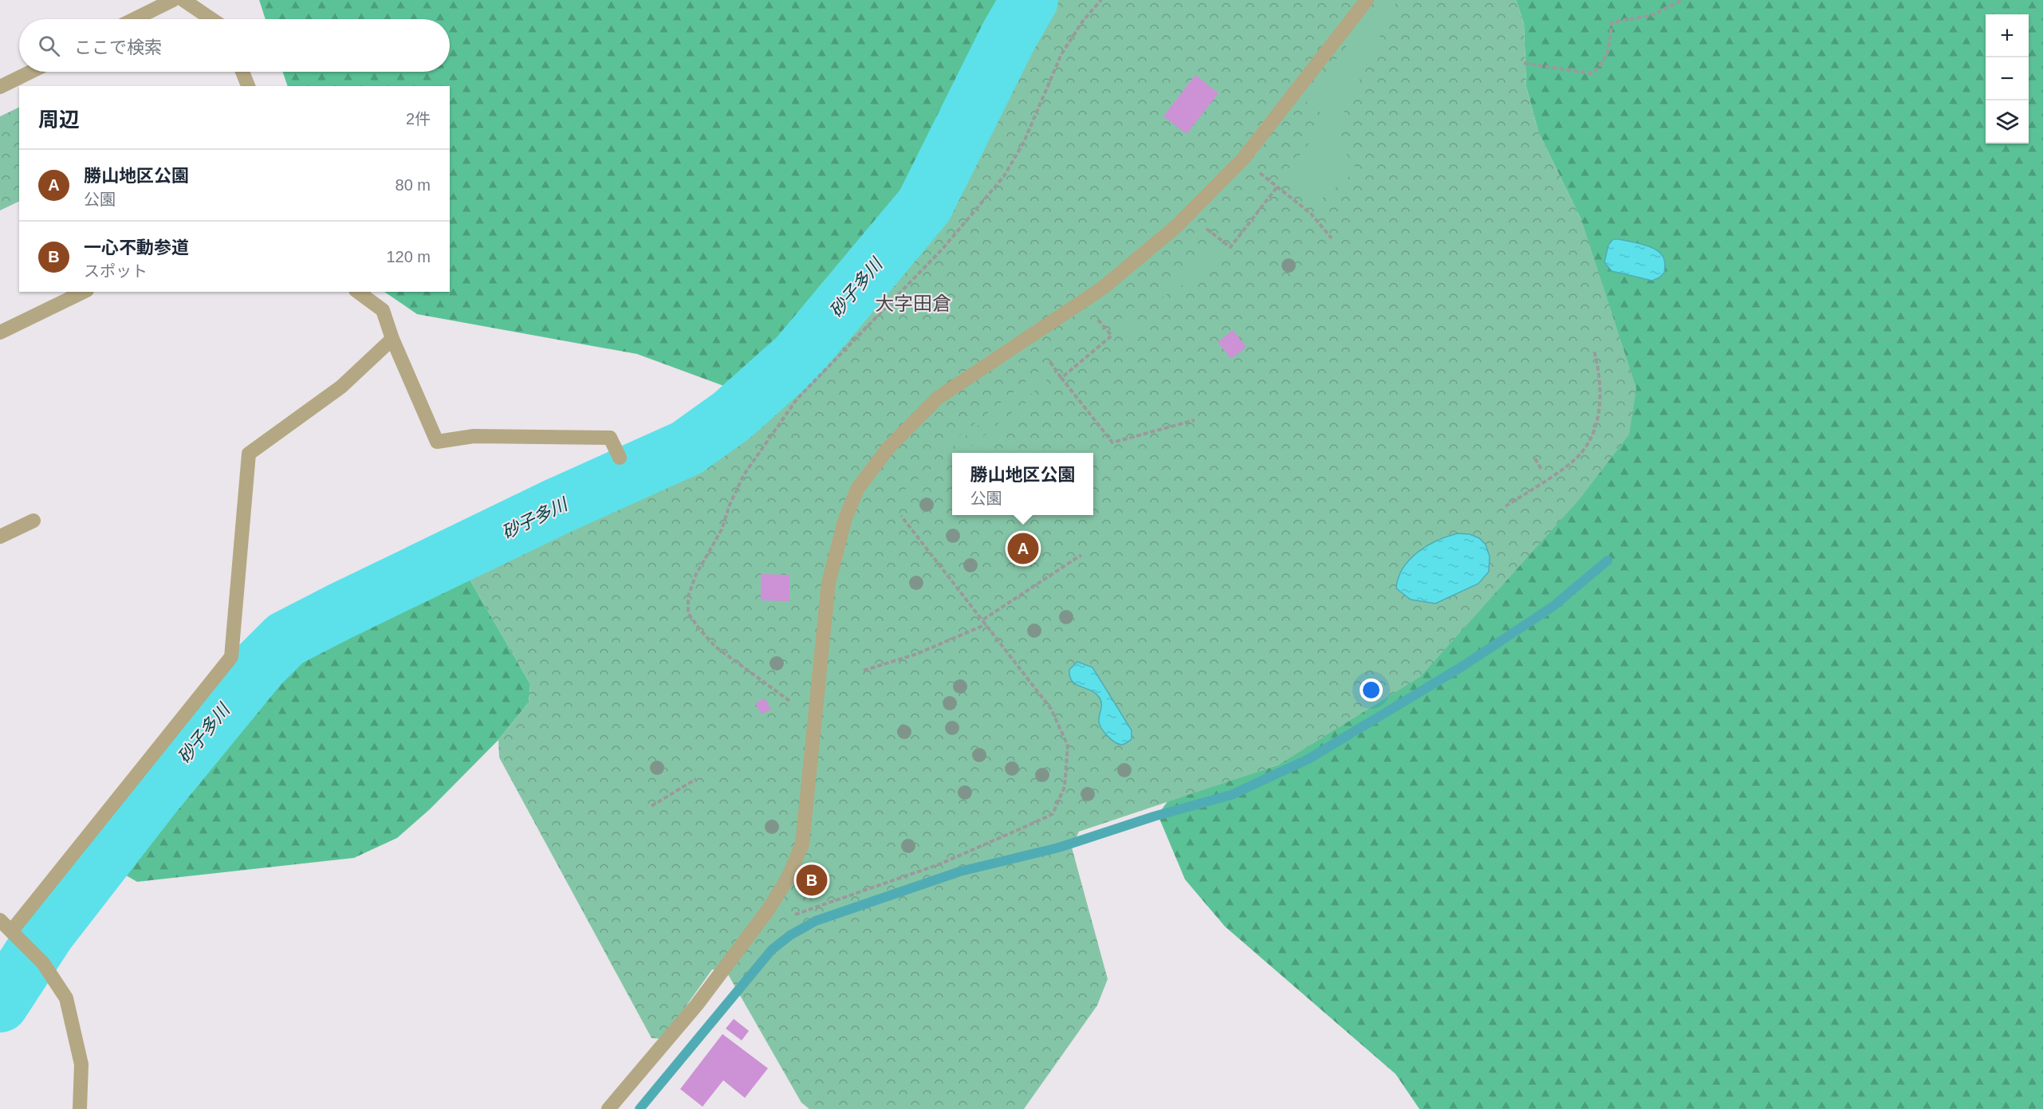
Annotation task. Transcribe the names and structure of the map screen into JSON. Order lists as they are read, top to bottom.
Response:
{
  "districts": ["大字田倉"],
  "water": ["砂子多川"],
  "page": {
    "map_buttons": ["+", "−"],
    "search": "ここで検索",
    "heading": ["周辺", "2件"],
    "list": [
      {
        "mark": "A",
        "name": "勝山地区公園",
        "note": "公園",
        "value": "80 m"
      },
      {
        "mark": "B",
        "name": "一心不動参道",
        "note": "スポット",
        "value": "120 m"
      }
    ],
    "popup": ["勝山地区公園", "公園"],
    "pins": ["A", "B"]
  }
}
